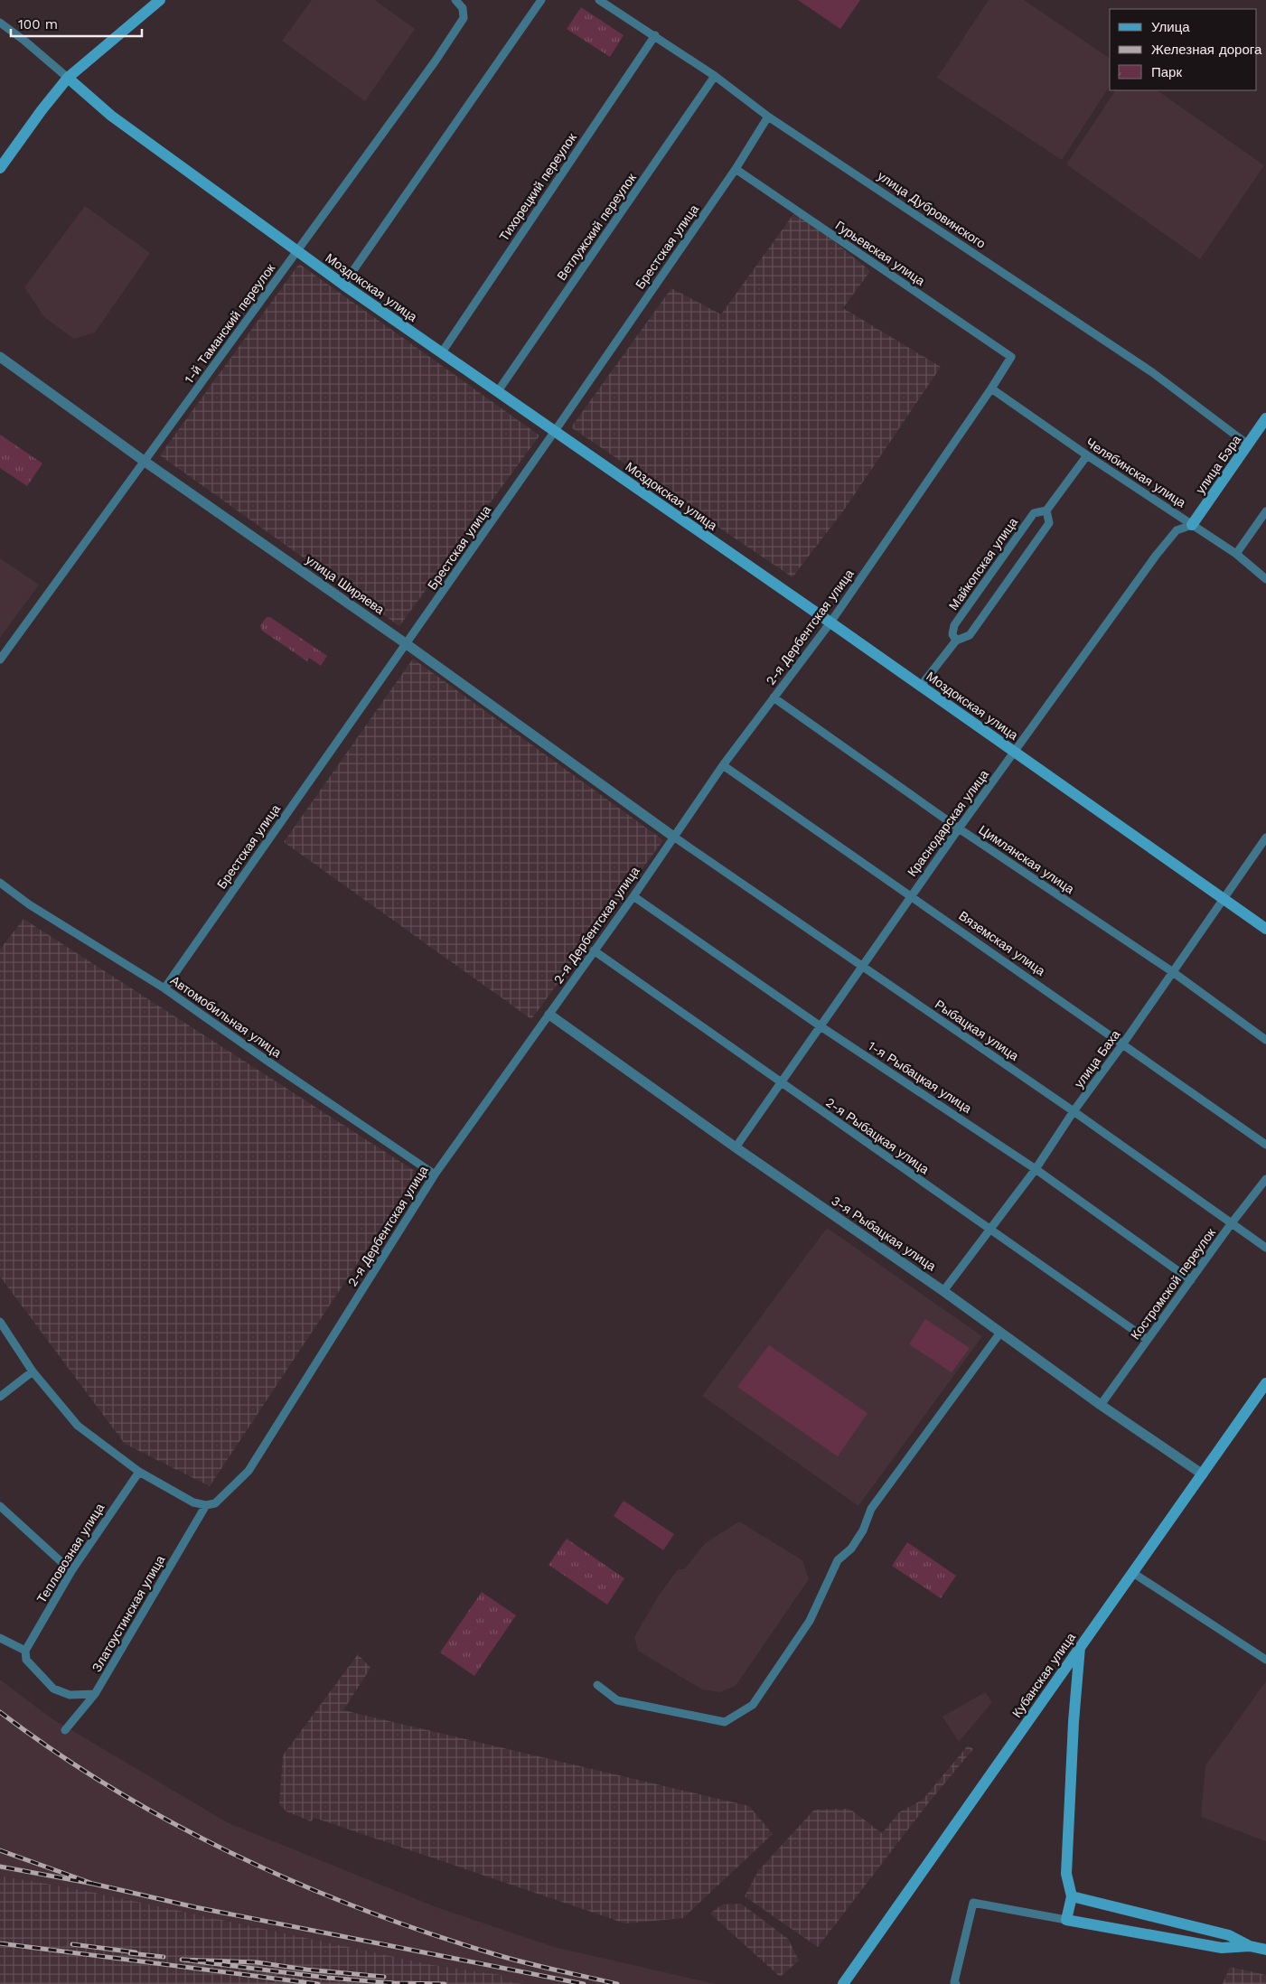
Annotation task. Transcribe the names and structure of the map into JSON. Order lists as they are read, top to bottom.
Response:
{
  "streets": {
    "main road": ["Моздокская улица", "улица Бэра", "Кубанская улица"],
    "street": [
      "Тихорецкий переулок",
      "улица Дубровинского",
      "Ветлужский переулок",
      "Брестская улица",
      "Гурьевская улица",
      "1-й Таманский переулок",
      "Челябинская улица",
      "Майкопская улица",
      "улица Ширяева",
      "2-я Дербентская улица",
      "Краснодарская улица",
      "Цимлянская улица",
      "Вяземская улица",
      "Автомобильная улица",
      "Рыбацкая улица",
      "улица Баха",
      "1-я Рыбацкая улица",
      "2-я Рыбацкая улица",
      "3-я Рыбацкая улица",
      "Костромской переулок",
      "Тепловозная улица",
      "Златоустинская улица"
    ]
  },
  "crossings": [
    ["Тихорецкий переулок", "улица Дубровинского"],
    ["Тихорецкий переулок", "Моздокская улица"],
    ["улица Дубровинского", "Ветлужский переулок"],
    ["улица Дубровинского", "Брестская улица"],
    ["улица Дубровинского", "улица Бэра"],
    ["Ветлужский переулок", "Моздокская улица"],
    ["Брестская улица", "Гурьевская улица"],
    ["Брестская улица", "Моздокская улица"],
    ["Брестская улица", "улица Ширяева"],
    ["Брестская улица", "Автомобильная улица"],
    ["Гурьевская улица", "2-я Дербентская улица"],
    ["Моздокская улица", "1-й Таманский переулок"],
    ["Моздокская улица", "Майкопская улица"],
    ["Моздокская улица", "2-я Дербентская улица"],
    ["Моздокская улица", "Краснодарская улица"],
    ["Моздокская улица", "улица Баха"],
    ["1-й Таманский переулок", "улица Ширяева"],
    ["улица Бэра", "Челябинская улица"],
    ["улица Бэра", "Краснодарская улица"],
    ["Челябинская улица", "Майкопская улица"],
    ["Челябинская улица", "2-я Дербентская улица"],
    ["Челябинская улица", "Краснодарская улица"],
    ["улица Ширяева", "2-я Дербентская улица"],
    ["улица Ширяева", "Рыбацкая улица"],
    ["2-я Дербентская улица", "Цимлянская улица"],
    ["2-я Дербентская улица", "Вяземская улица"],
    ["2-я Дербентская улица", "Автомобильная улица"],
    ["2-я Дербентская улица", "Рыбацкая улица"],
    ["2-я Дербентская улица", "1-я Рыбацкая улица"],
    ["2-я Дербентская улица", "2-я Рыбацкая улица"],
    ["2-я Дербентская улица", "3-я Рыбацкая улица"],
    ["2-я Дербентская улица", "Златоустинская улица"],
    ["Краснодарская улица", "Цимлянская улица"],
    ["Краснодарская улица", "Вяземская улица"],
    ["Краснодарская улица", "Рыбацкая улица"],
    ["Краснодарская улица", "1-я Рыбацкая улица"],
    ["Краснодарская улица", "2-я Рыбацкая улица"],
    ["Краснодарская улица", "3-я Рыбацкая улица"],
    ["Цимлянская улица", "улица Баха"],
    ["Вяземская улица", "улица Баха"],
    ["Рыбацкая улица", "улица Баха"],
    ["Рыбацкая улица", "Костромской переулок"],
    ["улица Баха", "1-я Рыбацкая улица"],
    ["улица Баха", "2-я Рыбацкая улица"],
    ["улица Баха", "3-я Рыбацкая улица"],
    ["1-я Рыбацкая улица", "Костромской переулок"],
    ["2-я Рыбацкая улица", "Костромской переулок"],
    ["3-я Рыбацкая улица", "Костромской переулок"],
    ["3-я Рыбацкая улица", "Кубанская улица"]
  ],
  "legend": ["Улица", "Железная дорога", "Парк"],
  "scale_bar": "100 m"
}
